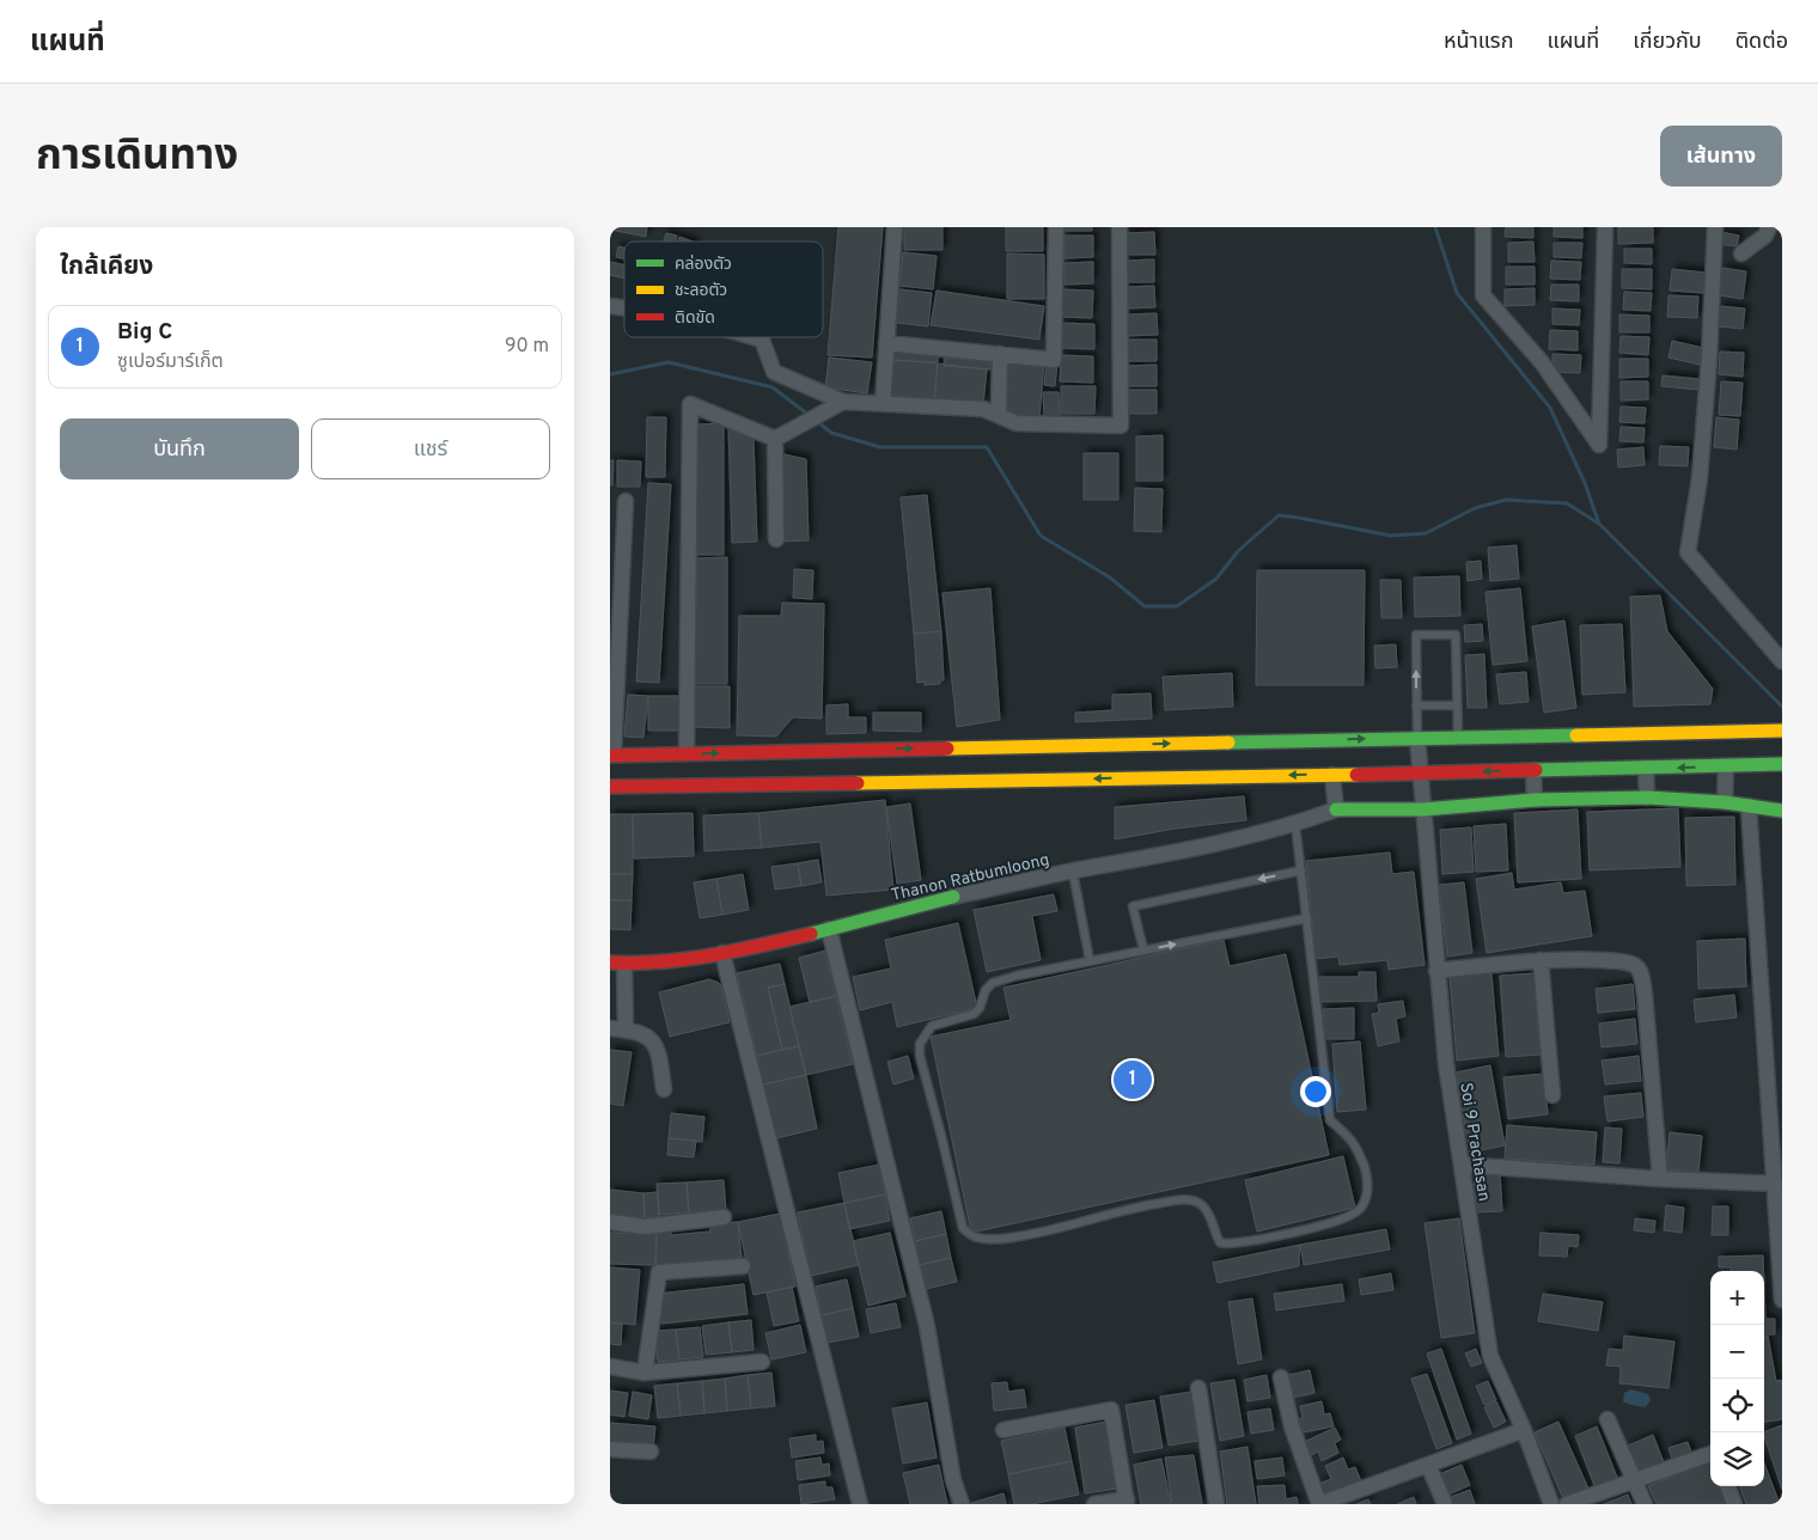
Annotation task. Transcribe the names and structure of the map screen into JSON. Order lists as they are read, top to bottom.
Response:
{
  "streets": {
    "main road": ["Thanon Ratbumloong"],
    "street": ["Soi 9 Prachasan"]
  },
  "legend": ["คล่องตัว", "ชะลอตัว", "ติดขัด"],
  "page": {
    "header": "แผนที่",
    "nav": [
      "หน้าแรก",
      "แผนที่",
      "เกี่ยวกับ",
      "ติดต่อ"
    ],
    "title": "การเดินทาง",
    "buttons": [
      "เส้นทาง",
      ["บันทึก", "แชร์"]
    ],
    "heading": "ใกล้เคียง",
    "list": [
      {
        "mark": "1",
        "name": "Big C",
        "note": "ซูเปอร์มาร์เก็ต",
        "value": "90 m"
      }
    ],
    "pins": "1",
    "map_buttons": ["+", "−"]
  }
}
